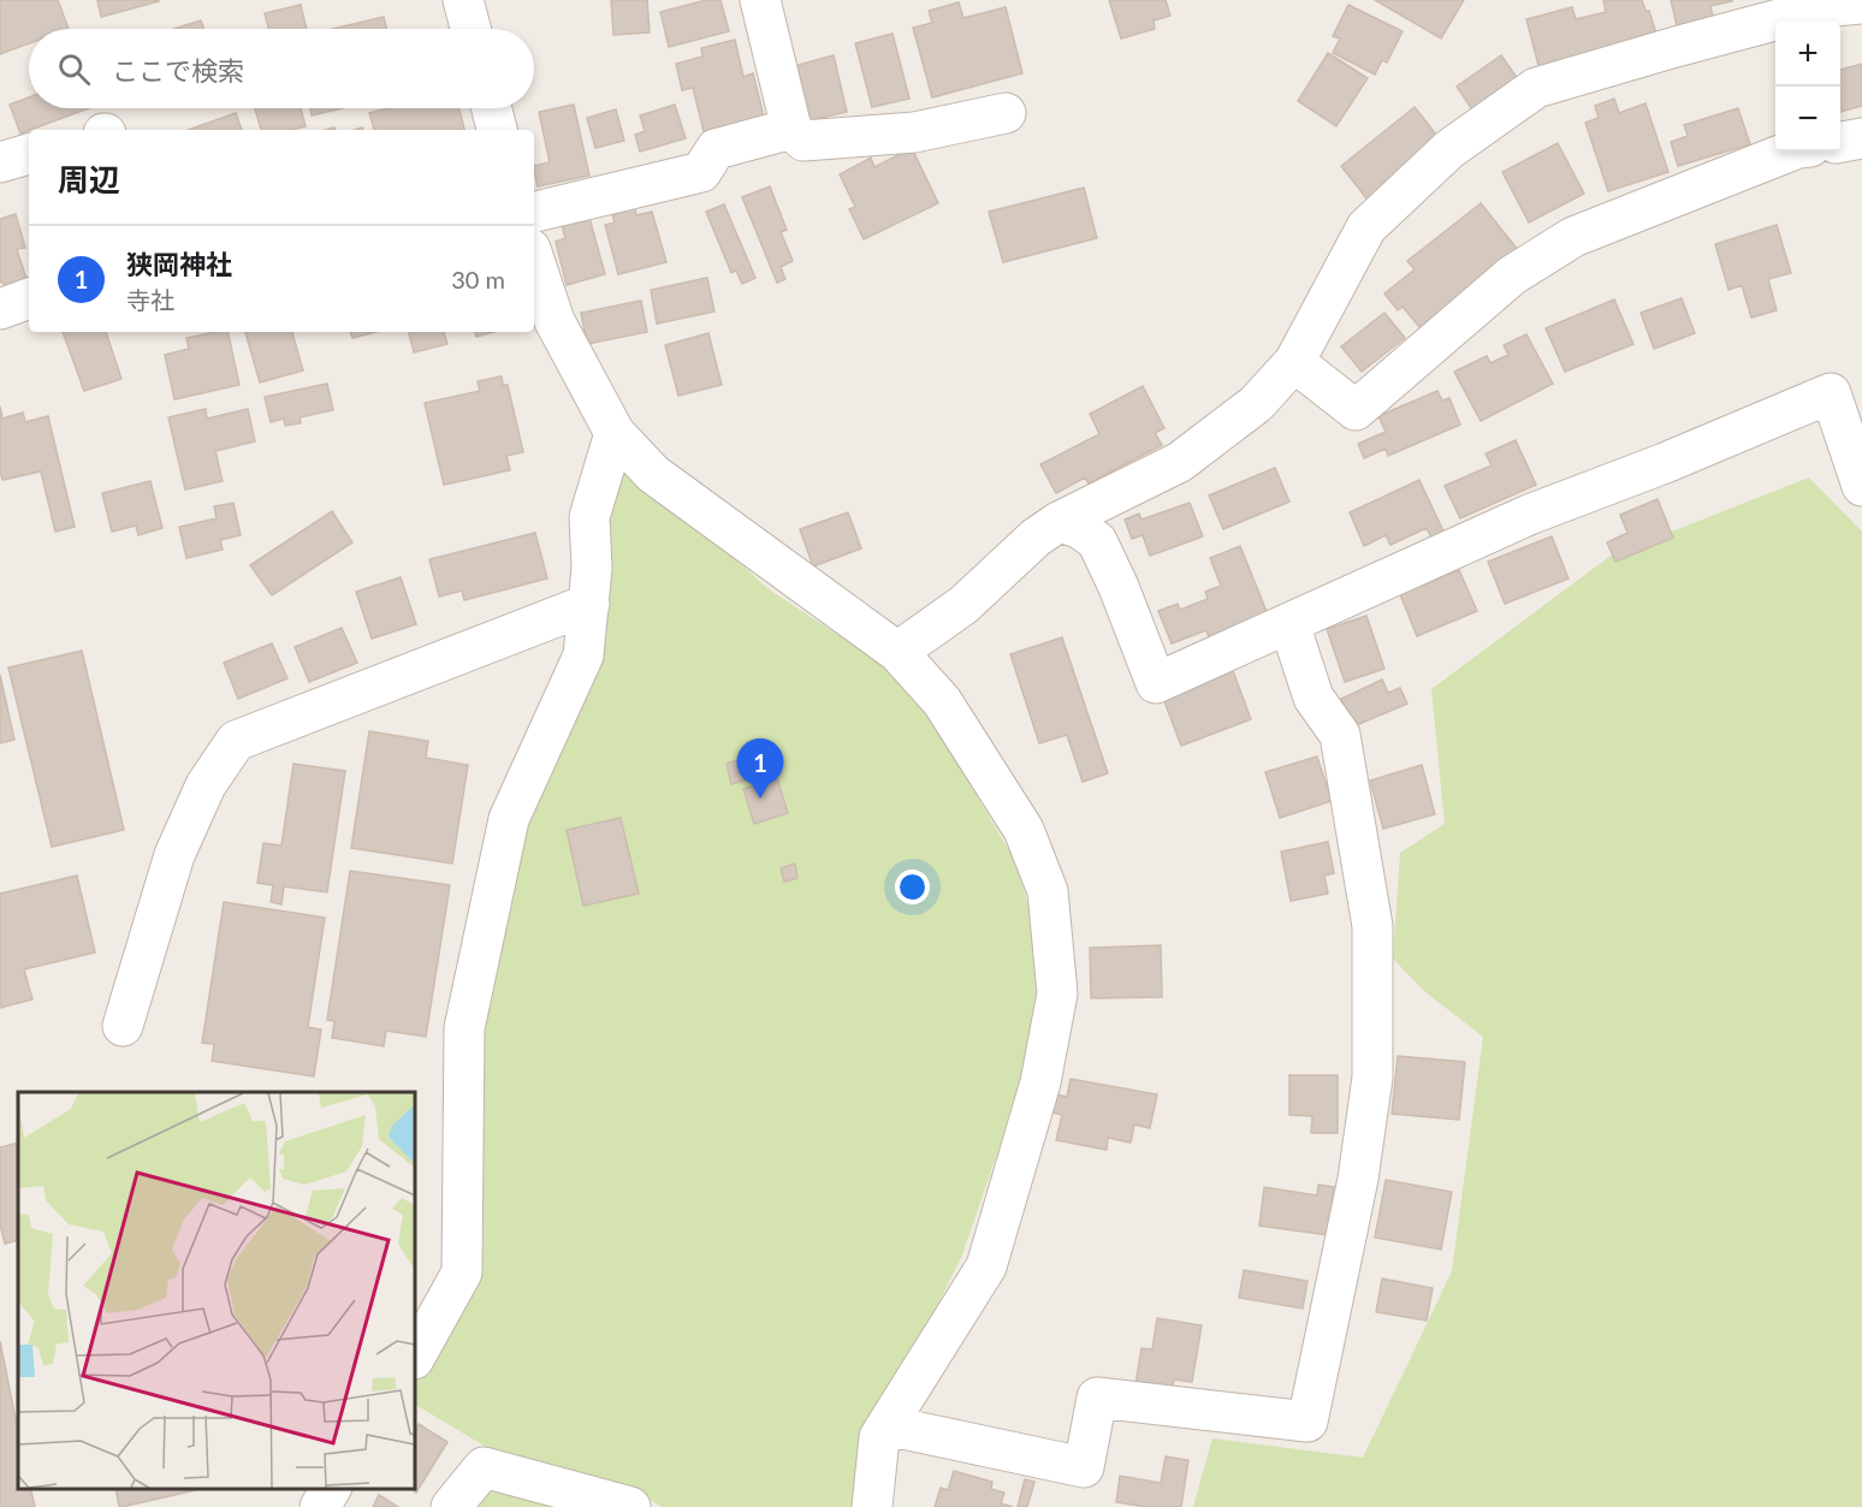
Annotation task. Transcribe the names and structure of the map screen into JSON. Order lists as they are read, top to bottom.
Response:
{
  "page": {
    "map_buttons": ["+", "−"],
    "search": "ここで検索",
    "heading": "周辺",
    "list": [
      {
        "mark": "1",
        "name": "狭岡神社",
        "note": "寺社",
        "value": "30 m"
      }
    ],
    "pins": "1"
  }
}
